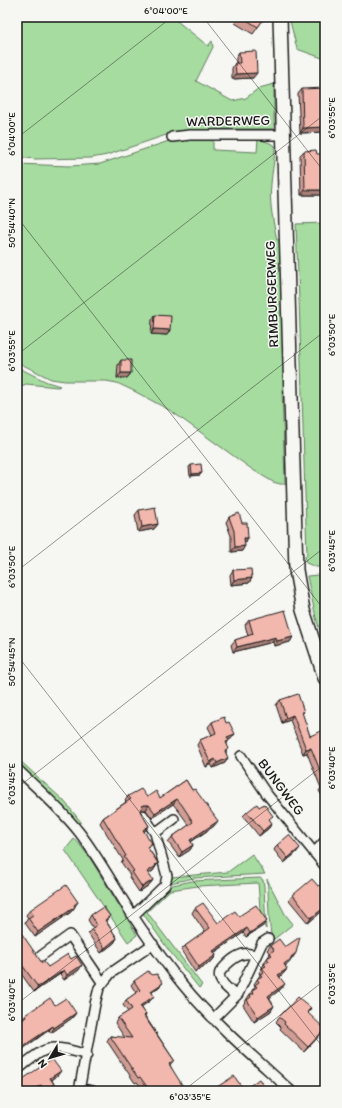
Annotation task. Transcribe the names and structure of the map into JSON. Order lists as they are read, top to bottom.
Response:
{
  "streets": {
    "street": ["WARDERWEG", "RIMBURGERWEG", "BUNGWEG"]
  },
  "crossings": [
    ["WARDERWEG", "RIMBURGERWEG"]
  ],
  "north": "bottom left",
  "coordinates": [
    "6°04'00\"E",
    "6°03'55\"E",
    "50°54'40\"N",
    "6°03'50\"E",
    "6°03'45\"E",
    "50°54'45\"N",
    "6°03'40\"E",
    "6°03'35\"E"
  ]
}
